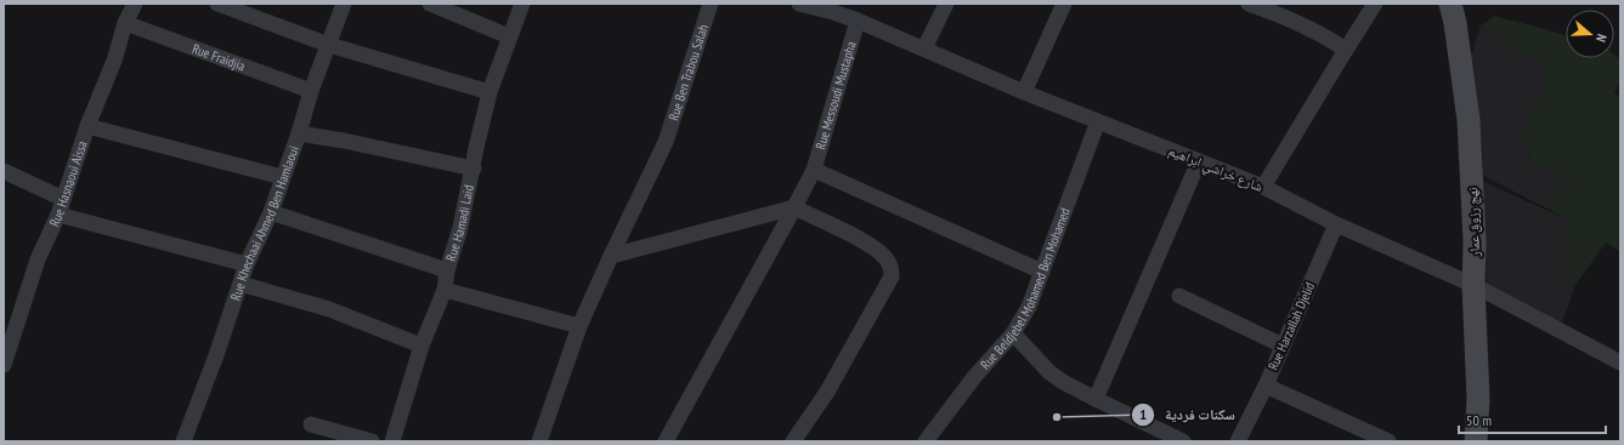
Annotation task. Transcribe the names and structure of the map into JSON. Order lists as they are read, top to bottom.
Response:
{
  "streets": {
    "main road": ["نهج رزوق عمار"],
    "street": [
      "Rue Fraidjia",
      "Rue Ben Trabou Salah",
      "Rue Messoudi Mustapha",
      "شارع خراشي ابراهيم",
      "Rue Hasnaoui Aissa",
      "Rue Khechaai Ahmed Ben Hamlaoui",
      "Rue Hamadi Laid",
      "Rue Beldjebel Mohamed Ben Mohamed",
      "Rue Harzallah Djelid"
    ]
  },
  "crossings": [
    ["Rue Fraidjia", "Rue Hasnaoui Aissa"],
    ["Rue Fraidjia", "Rue Khechaai Ahmed Ben Hamlaoui"],
    ["Rue Messoudi Mustapha", "شارع خراشي ابراهيم"],
    ["شارع خراشي ابراهيم", "نهج رزوق عمار"],
    ["شارع خراشي ابراهيم", "Rue Beldjebel Mohamed Ben Mohamed"],
    ["شارع خراشي ابراهيم", "Rue Harzallah Djelid"]
  ],
  "places": ["سكنات فردية"],
  "scale_bar": "50 m",
  "north": "right"
}
